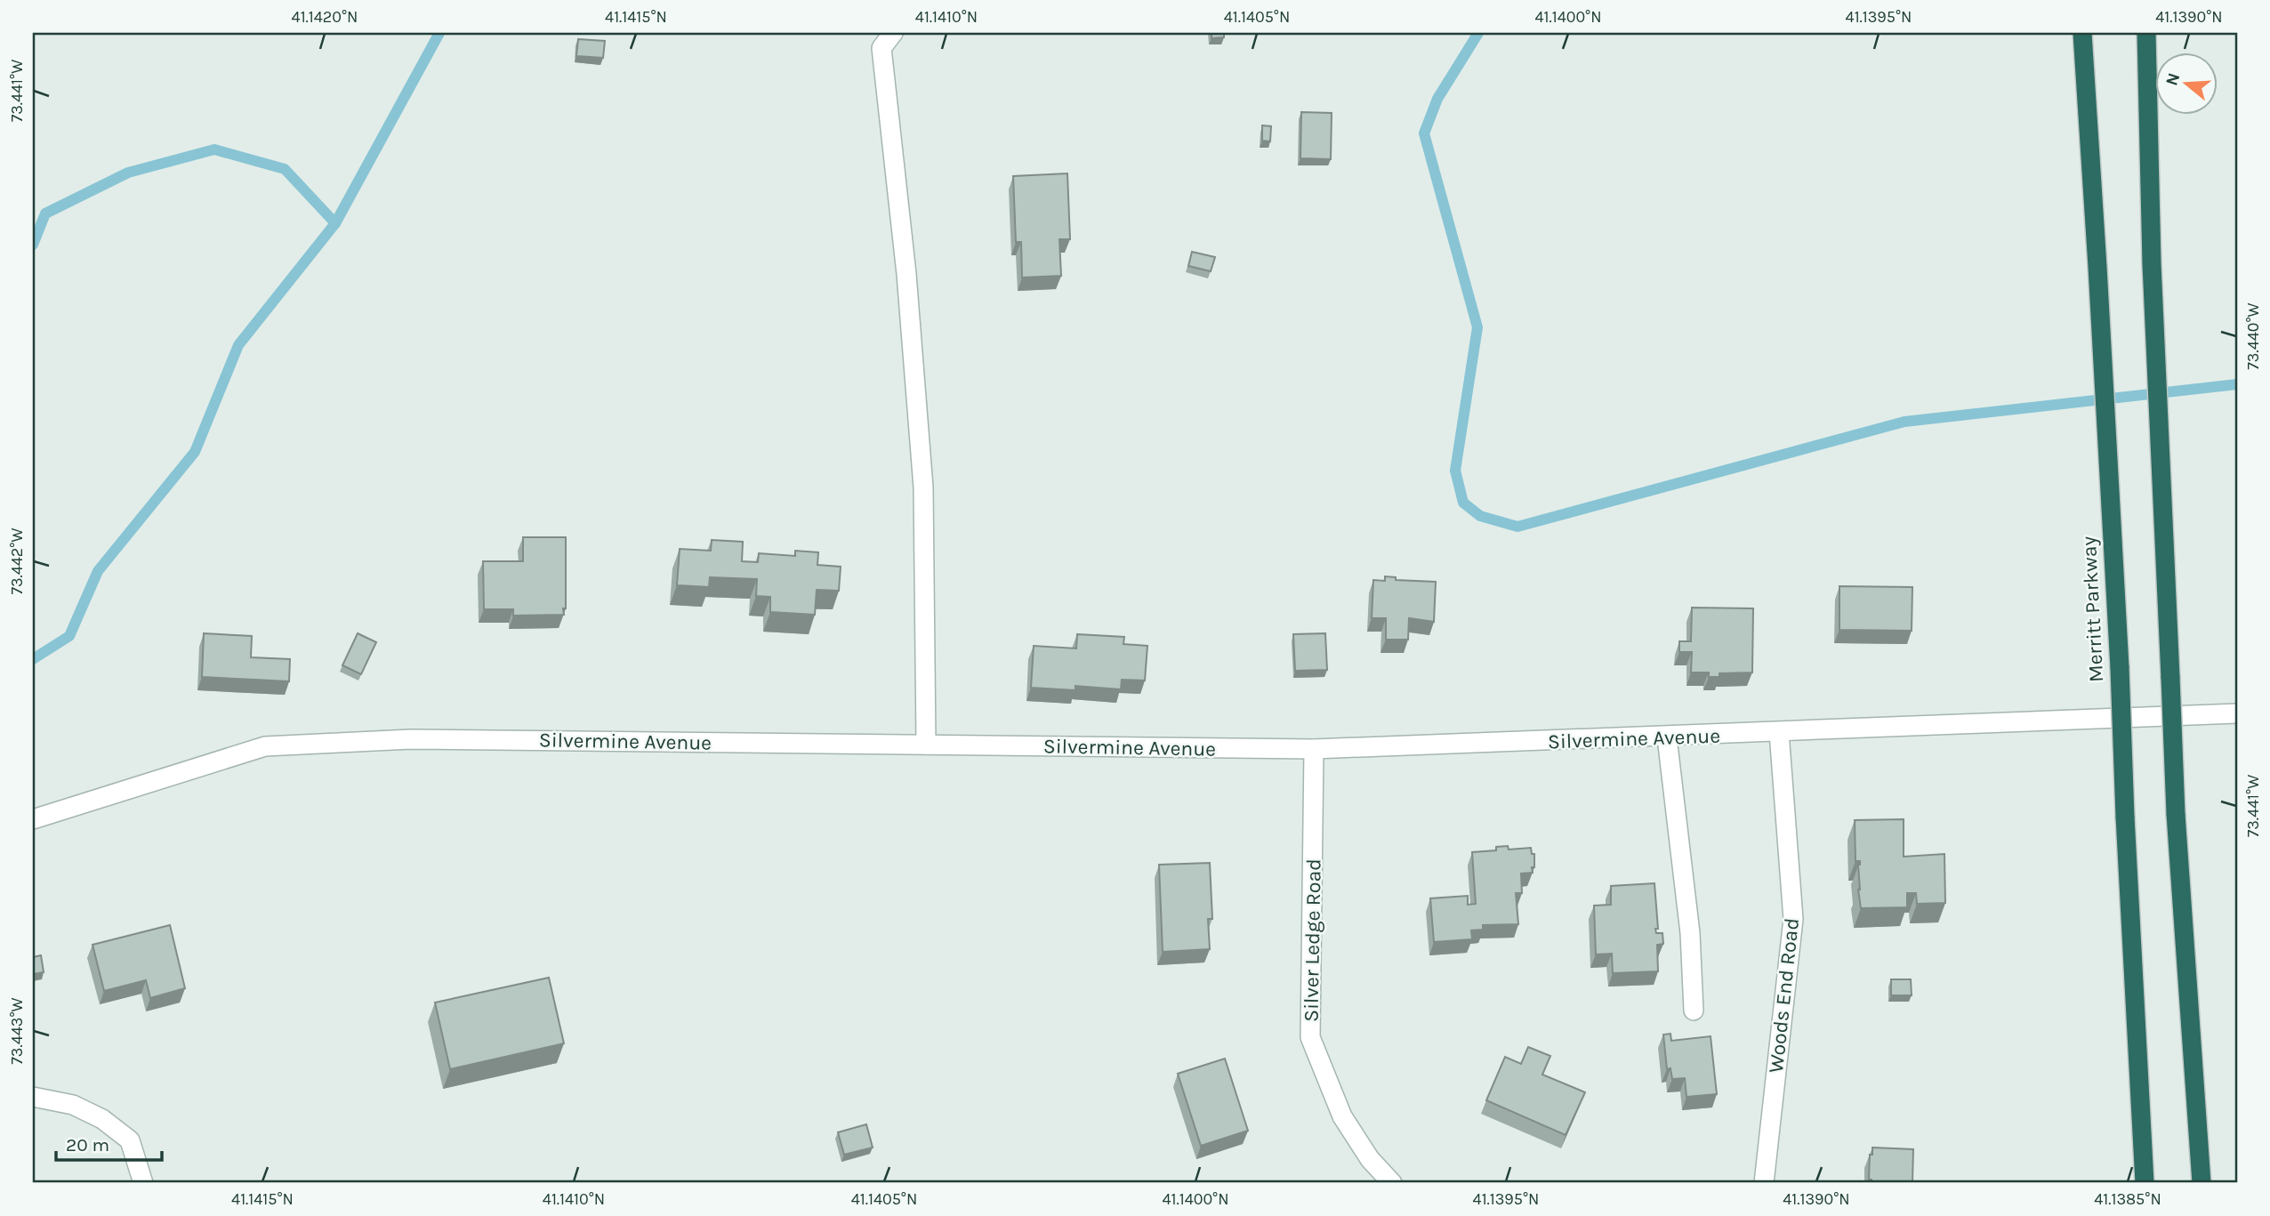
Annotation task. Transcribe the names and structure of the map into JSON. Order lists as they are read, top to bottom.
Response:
{
  "streets": {
    "highway": ["Merritt Parkway"],
    "street": ["Silvermine Avenue", "Silver Ledge Road", "Woods End Road"]
  },
  "crossings": [
    ["Silvermine Avenue", "Silver Ledge Road"],
    ["Silvermine Avenue", "Woods End Road"]
  ],
  "scale_bar": "20 m",
  "north": "left",
  "coordinates": [
    "41.1420°N",
    "41.1415°N",
    "41.1410°N",
    "41.1405°N",
    "41.1400°N",
    "41.1395°N",
    "41.1390°N",
    "73.441°W",
    "73.440°W",
    "73.442°W",
    "73.443°W",
    "41.1385°N"
  ]
}
